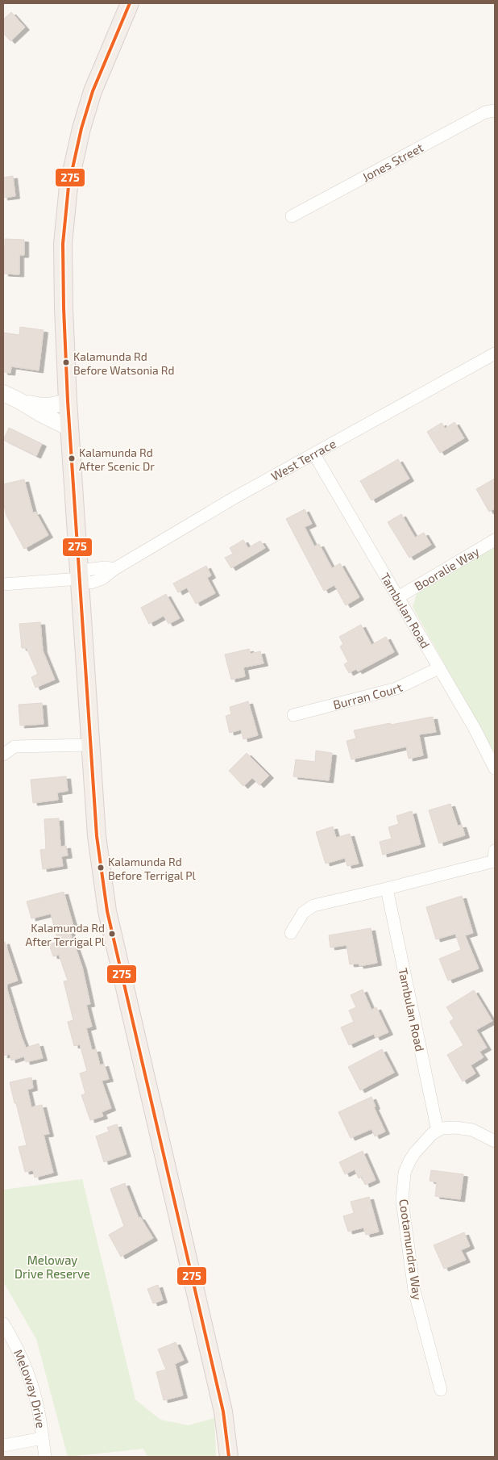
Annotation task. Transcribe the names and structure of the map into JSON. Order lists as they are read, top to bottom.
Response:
{
  "streets": {
    "street": [
      "Jones Street",
      "West Terrace",
      "Booralie Way",
      "Tambulan Road",
      "Burran Court",
      "Cootamundra Way",
      "Meloway Drive"
    ]
  },
  "crossings": [
    ["West Terrace", "Tambulan Road"],
    ["Booralie Way", "Tambulan Road"],
    ["Tambulan Road", "Burran Court"],
    ["Tambulan Road", "Cootamundra Way"]
  ],
  "parks": ["Meloway Drive Reserve"],
  "places": [
    "Kalamunda Rd Before Watsonia Rd",
    "Kalamunda Rd After Scenic Dr",
    "Kalamunda Rd Before Terrigal Pl",
    "Kalamunda Rd After Terrigal Pl"
  ],
  "lines": ["transit line 275"]
}
